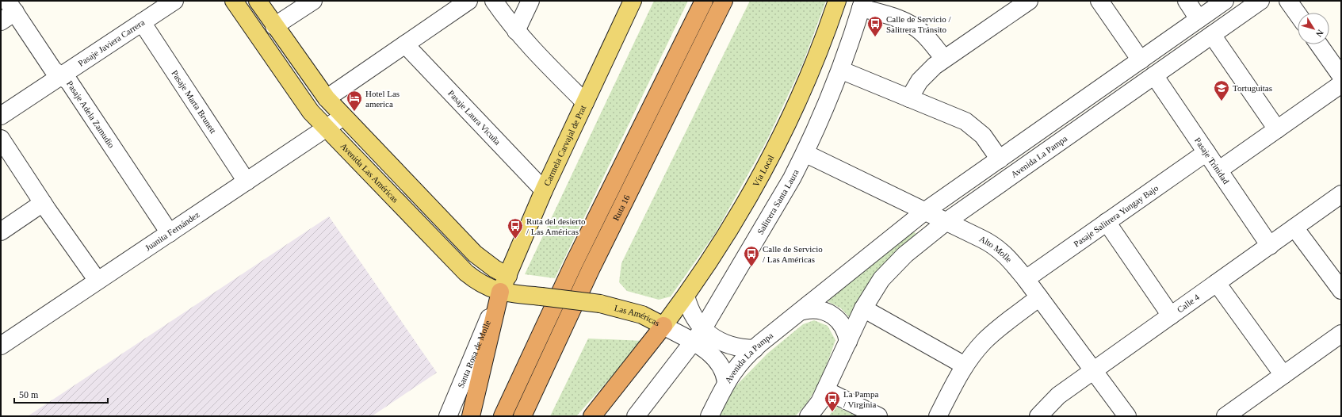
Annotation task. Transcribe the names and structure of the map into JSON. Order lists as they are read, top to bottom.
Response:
{
  "streets": {
    "highway": ["Ruta 16"],
    "main road": [
      "Carmela Carvajal de Prat",
      "Vía Local",
      "Avenida Las Américas",
      "Las Américas"
    ],
    "street": [
      "Pasaje Javiera Carrera",
      "Pasaje Marta Brunett",
      "Pasaje Adela Zamudio",
      "Pasaje Laura Vicuña",
      "Avenida La Pampa",
      "Pasaje Trinidad",
      "Salitrera Santa Laura",
      "Pasaje Salitrera Yungay Bajo",
      "Juanita Fernández",
      "Alto Molle",
      "Calle 4",
      "Santa Rosa de Molle"
    ]
  },
  "crossings": [
    ["Pasaje Javiera Carrera", "Pasaje Marta Brunett"],
    ["Pasaje Javiera Carrera", "Pasaje Adela Zamudio"],
    ["Pasaje Marta Brunett", "Juanita Fernández"],
    ["Pasaje Adela Zamudio", "Juanita Fernández"],
    ["Pasaje Laura Vicuña", "Carmela Carvajal de Prat"],
    ["Carmela Carvajal de Prat", "Avenida Las Américas"],
    ["Carmela Carvajal de Prat", "Santa Rosa de Molle"],
    ["Avenida La Pampa", "Pasaje Trinidad"],
    ["Avenida La Pampa", "Alto Molle"],
    ["Avenida La Pampa", "Las Américas"],
    ["Pasaje Trinidad", "Pasaje Salitrera Yungay Bajo"],
    ["Pasaje Trinidad", "Calle 4"],
    ["Vía Local", "Las Américas"],
    ["Avenida Las Américas", "Juanita Fernández"],
    ["Avenida Las Américas", "Las Américas"],
    ["Avenida Las Américas", "Santa Rosa de Molle"],
    ["Salitrera Santa Laura", "Alto Molle"],
    ["Salitrera Santa Laura", "Las Américas"],
    ["Pasaje Salitrera Yungay Bajo", "Alto Molle"],
    ["Alto Molle", "Calle 4"]
  ],
  "places": {
    "bus stop": [
      "Calle de Servicio / Salitrera Tránsito",
      "Ruta del desierto / Las Américas",
      "Calle de Servicio / Las Américas",
      "La Pampa / Virginia"
    ],
    "school or university": ["Tortuguitas"],
    "hotel": ["Hotel Las america"]
  },
  "scale_bar": "50 m",
  "north": "bottom right"
}
